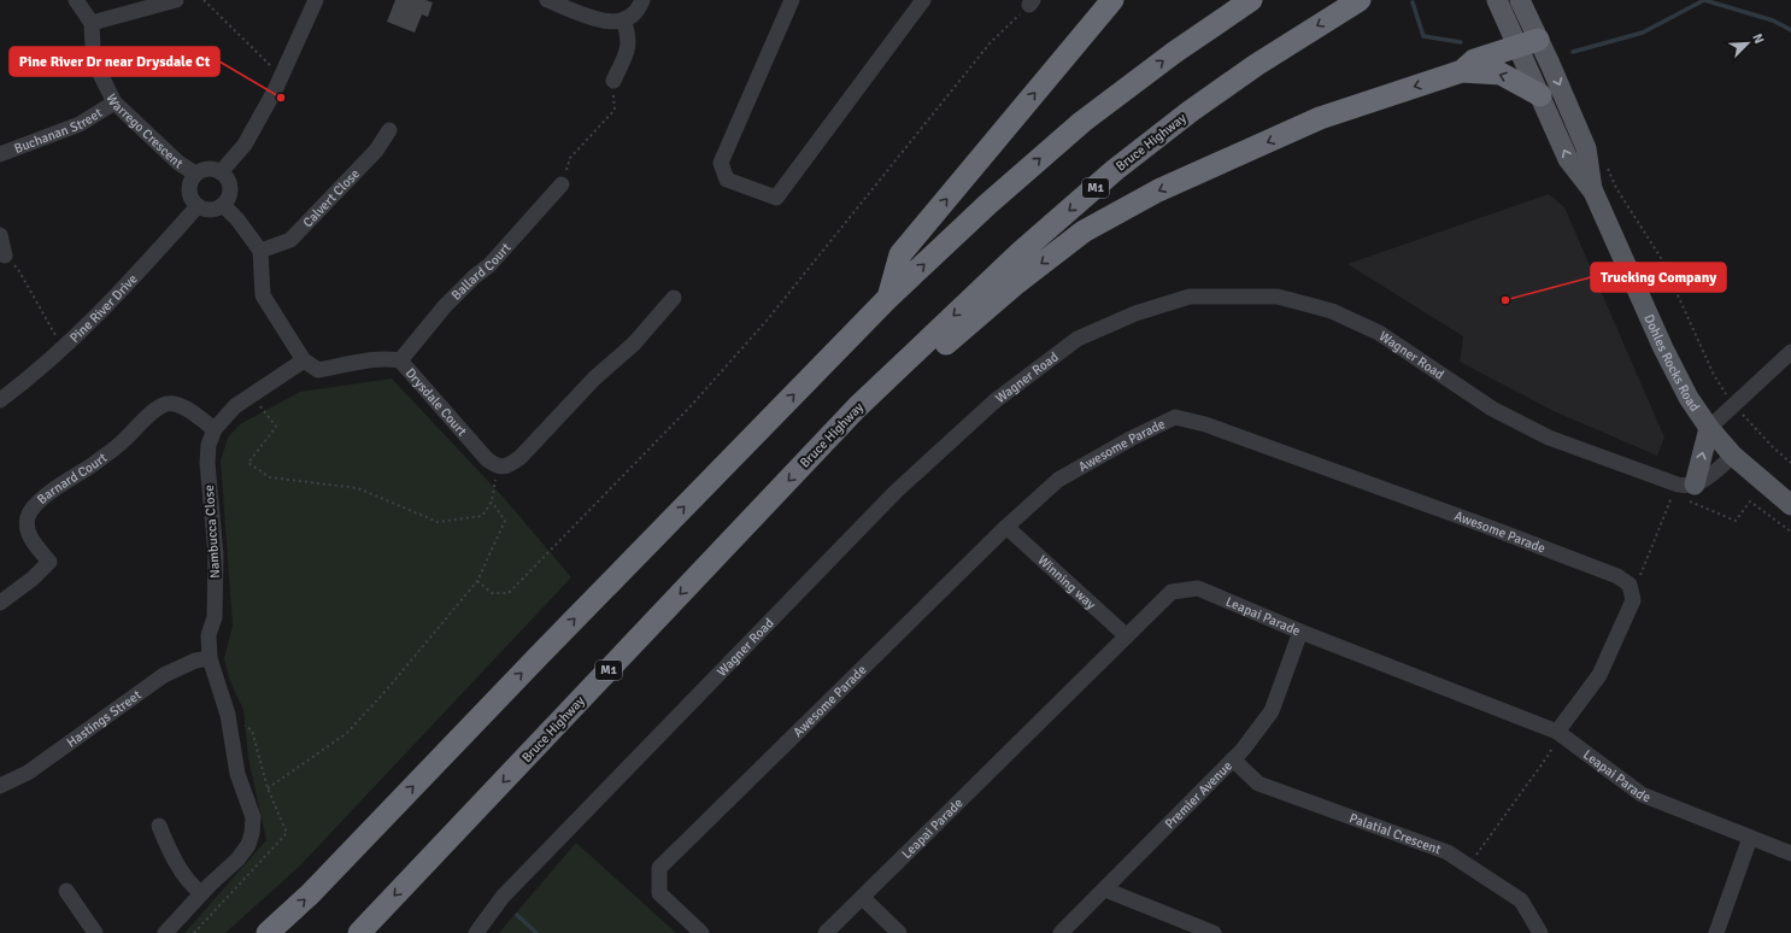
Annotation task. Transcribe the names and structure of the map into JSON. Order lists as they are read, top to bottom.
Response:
{
  "streets": {
    "highway": ["Bruce Highway", "M1"],
    "main road": ["Dohles Rocks Road"],
    "street": [
      "Buchanan Street",
      "Warrego Crescent",
      "Calvert Close",
      "Ballard Court",
      "Pine River Drive",
      "Wagner Road",
      "Drysdale Court",
      "Awesome Parade",
      "Barnard Court",
      "Nambucca Close",
      "Winning way",
      "Leapai Parade",
      "Hastings Street",
      "Premier Avenue",
      "Palatial Crescent"
    ]
  },
  "crossings": [
    ["Buchanan Street", "Warrego Crescent"],
    ["Warrego Crescent", "Pine River Drive"],
    ["Ballard Court", "Drysdale Court"],
    ["Drysdale Court", "Nambucca Close"],
    ["Awesome Parade", "Winning way"],
    ["Awesome Parade", "Leapai Parade"],
    ["Barnard Court", "Nambucca Close"],
    ["Nambucca Close", "Hastings Street"],
    ["Winning way", "Leapai Parade"],
    ["Leapai Parade", "Premier Avenue"],
    ["Premier Avenue", "Palatial Crescent"]
  ],
  "places": ["Pine River Dr near Drysdale Ct", "Trucking Company"],
  "north": "top right"
}
